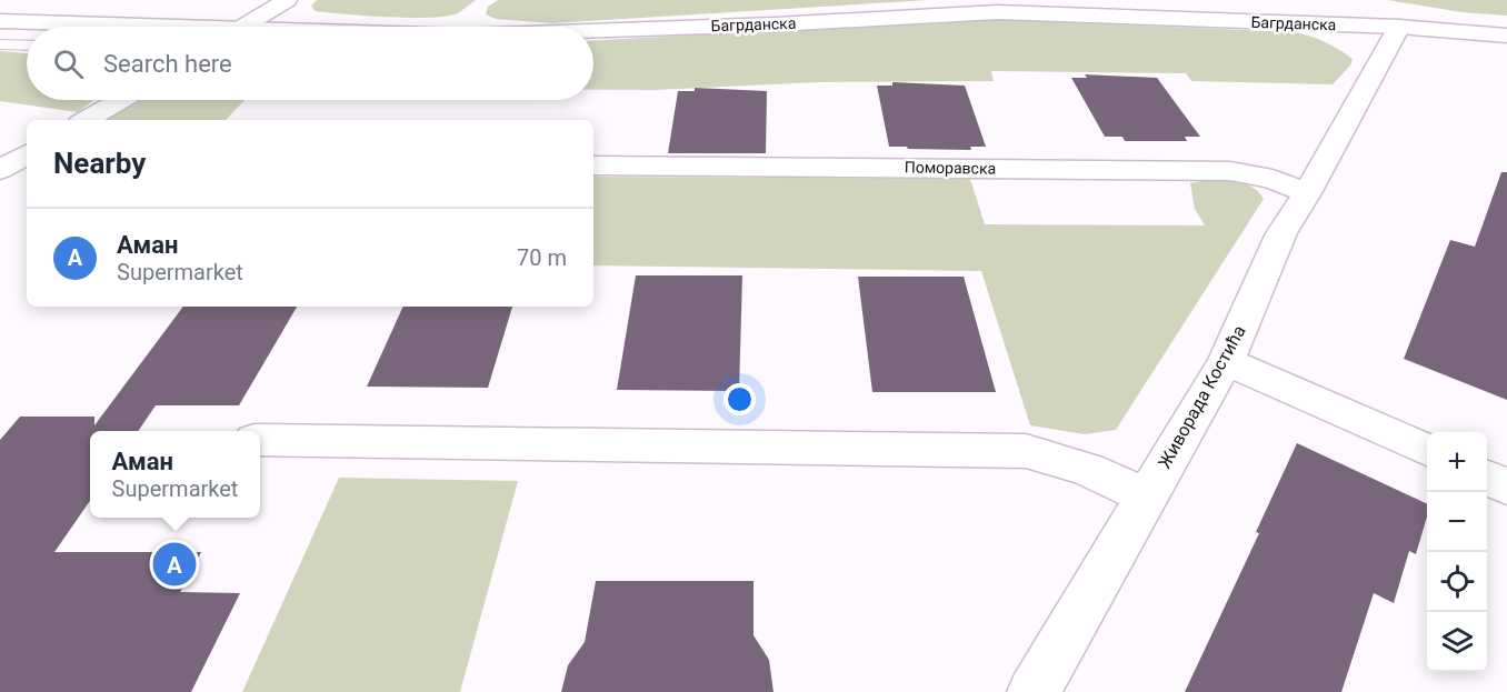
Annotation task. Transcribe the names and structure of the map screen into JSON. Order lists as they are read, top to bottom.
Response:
{
  "streets": {
    "street": ["Багрданска", "Поморавска", "Живорада Костића"]
  },
  "crossings": [
    ["Багрданска", "Живорада Костића"],
    ["Поморавска", "Живорада Костића"]
  ],
  "page": {
    "search": "Search here",
    "heading": "Nearby",
    "list": [
      {
        "mark": "A",
        "name": "Аман",
        "note": "Supermarket",
        "value": "70 m"
      }
    ],
    "popup": ["Аман", "Supermarket"],
    "map_buttons": ["+", "−"],
    "pins": "A"
  }
}
